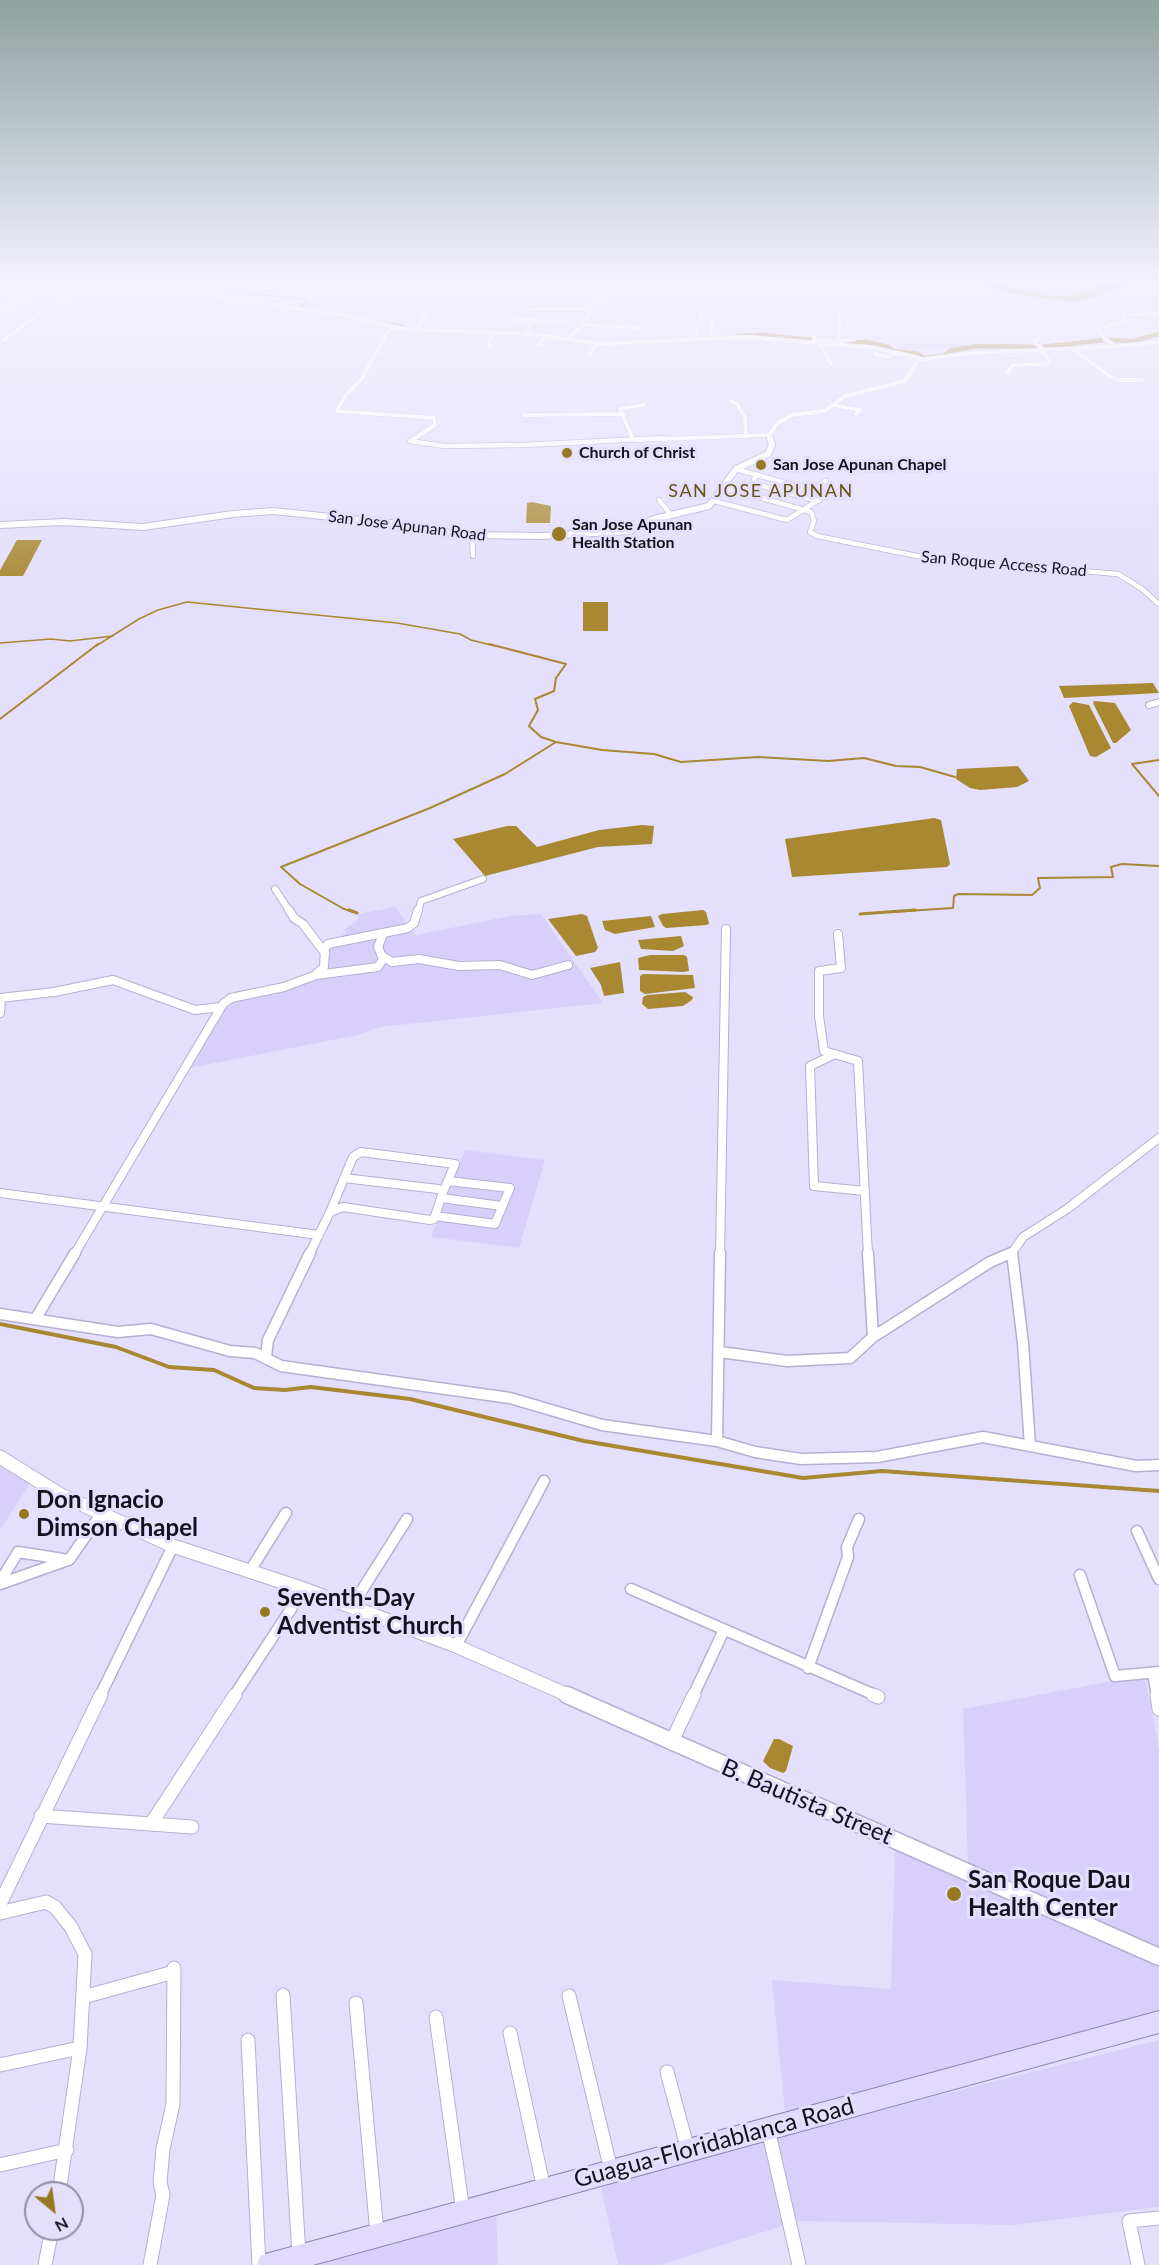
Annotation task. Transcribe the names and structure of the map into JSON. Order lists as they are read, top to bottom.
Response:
{
  "streets": {
    "main road": ["Guagua-Floridablanca Road"],
    "street": ["San Jose Apunan Road", "San Roque Access Road", "B. Bautista Street"]
  },
  "districts": ["SAN JOSE APUNAN"],
  "places": [
    "Church of Christ",
    "San Jose Apunan Chapel",
    "San Jose Apunan Health Station",
    "Don Ignacio Dimson Chapel",
    "Seventh-Day Adventist Church",
    "San Roque Dau Health Center"
  ],
  "north": "bottom right"
}
